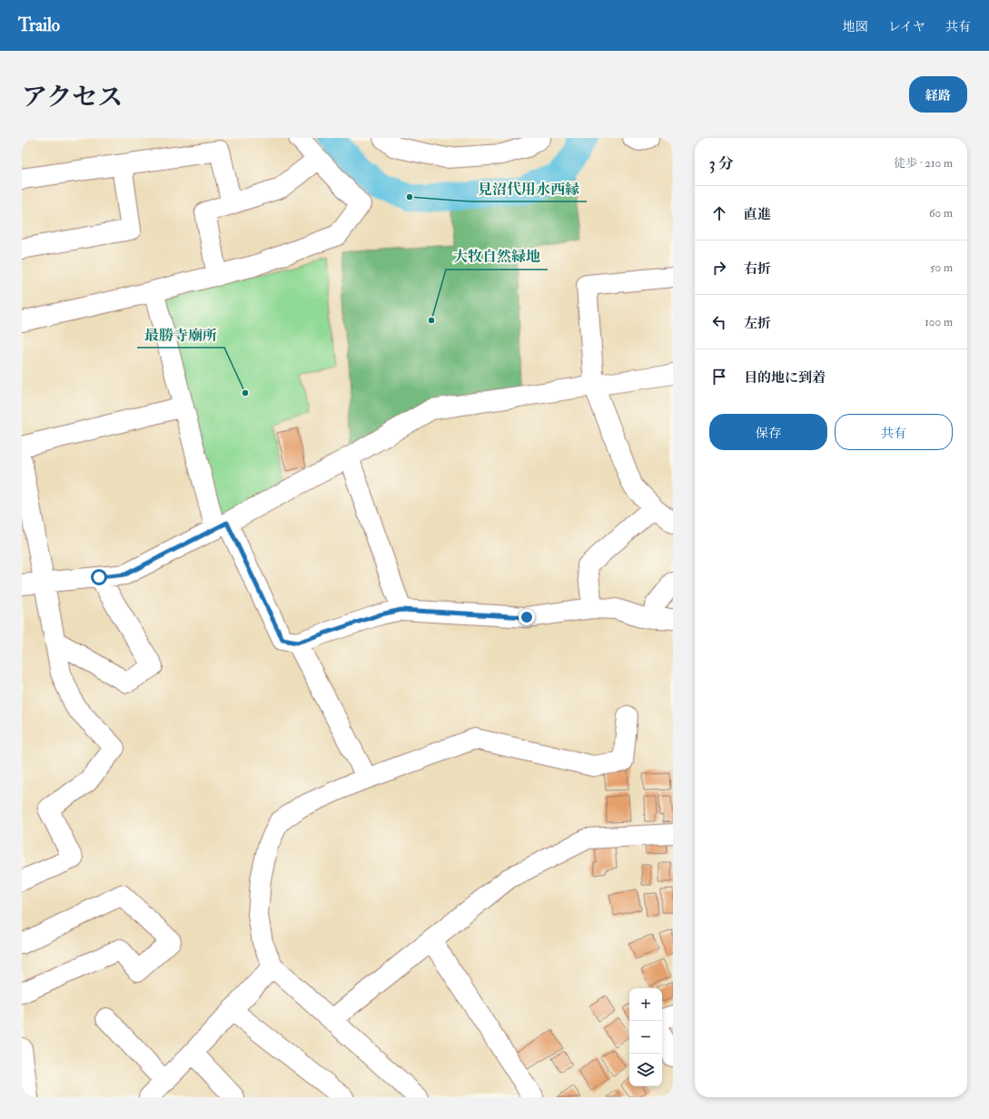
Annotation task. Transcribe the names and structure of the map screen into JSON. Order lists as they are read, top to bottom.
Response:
{
  "places": ["見沼代用水西縁", "大牧自然緑地", "最勝寺廟所"],
  "page": {
    "header": "Trailo",
    "nav": ["地図", "レイヤ", "共有"],
    "title": "アクセス",
    "buttons": [
      "経路",
      ["保存", "共有"]
    ],
    "heading": ["3 分", "徒歩 · 210 m"],
    "list": [
      ["直進", "60 m"],
      ["右折", "50 m"],
      ["左折", "100 m"],
      "目的地に到着"
    ],
    "map_buttons": ["+", "−"]
  }
}
